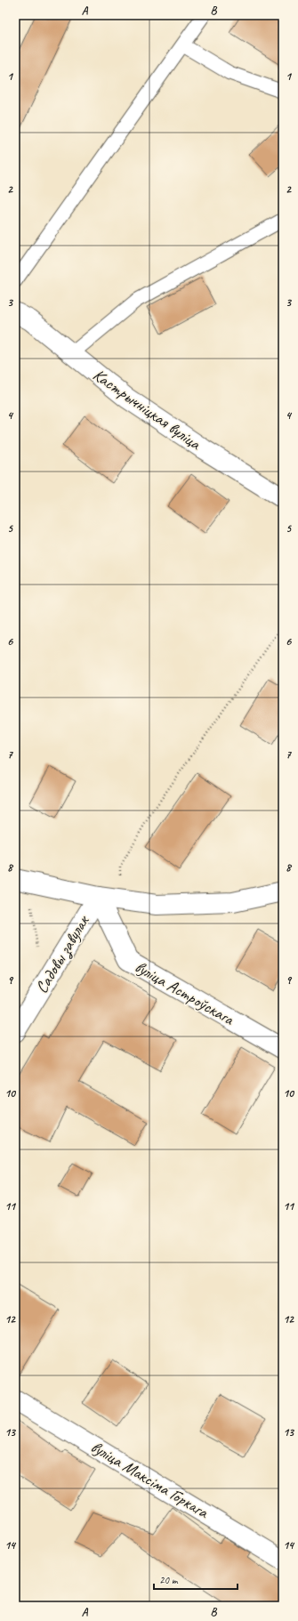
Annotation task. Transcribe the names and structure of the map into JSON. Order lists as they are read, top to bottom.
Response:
{
  "streets": {
    "street": [
      "Кастрычніцкая вуліца",
      "Садовы завулак",
      "вуліца Астроўскага",
      "вуліца Максіма Горкага"
    ]
  },
  "crossings": [
    ["Садовы завулак", "вуліца Астроўскага"]
  ],
  "scale_bar": "20 m",
  "grid": {
    "columns": ["A", "B"],
    "rows": [
      "1",
      "2",
      "3",
      "4",
      "5",
      "6",
      "7",
      "8",
      "9",
      "10",
      "11",
      "12",
      "13",
      "14"
    ]
  }
}
